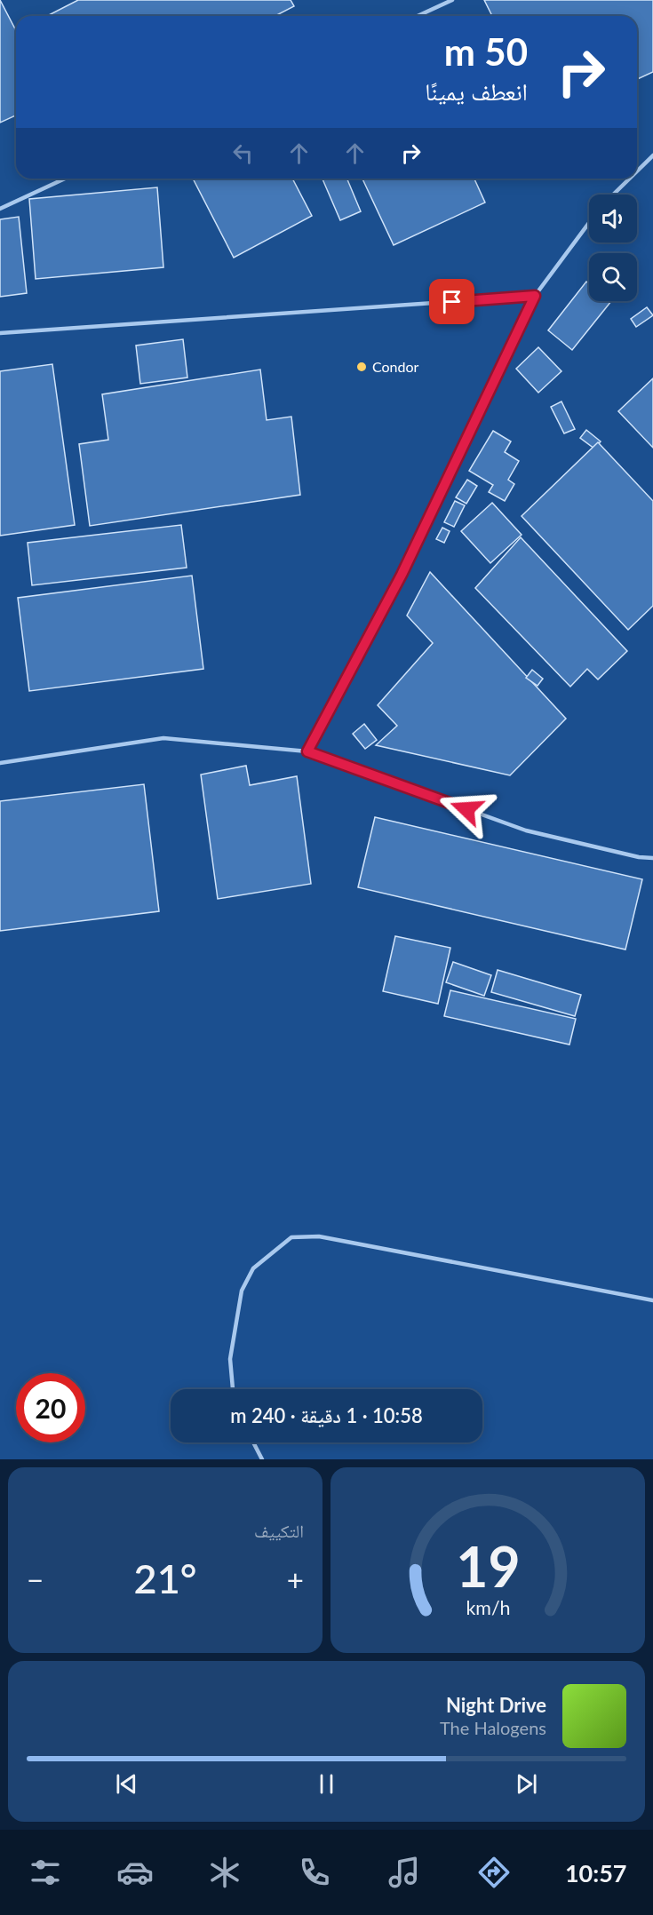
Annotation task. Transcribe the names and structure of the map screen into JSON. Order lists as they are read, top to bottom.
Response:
{
  "places": ["Condor"],
  "page": {
    "turn": ["50 m", "انعطف يمينًا"],
    "limit": "20",
    "trip": "10:58 · 1 دقيقة · 240 m",
    "tile": "التكييف",
    "heat": ["−", "21°", "+"],
    "song": ["Night Drive", "The Halogens"],
    "tabs": "10:57",
    "gauge": ["19", "km/h"]
  }
}
